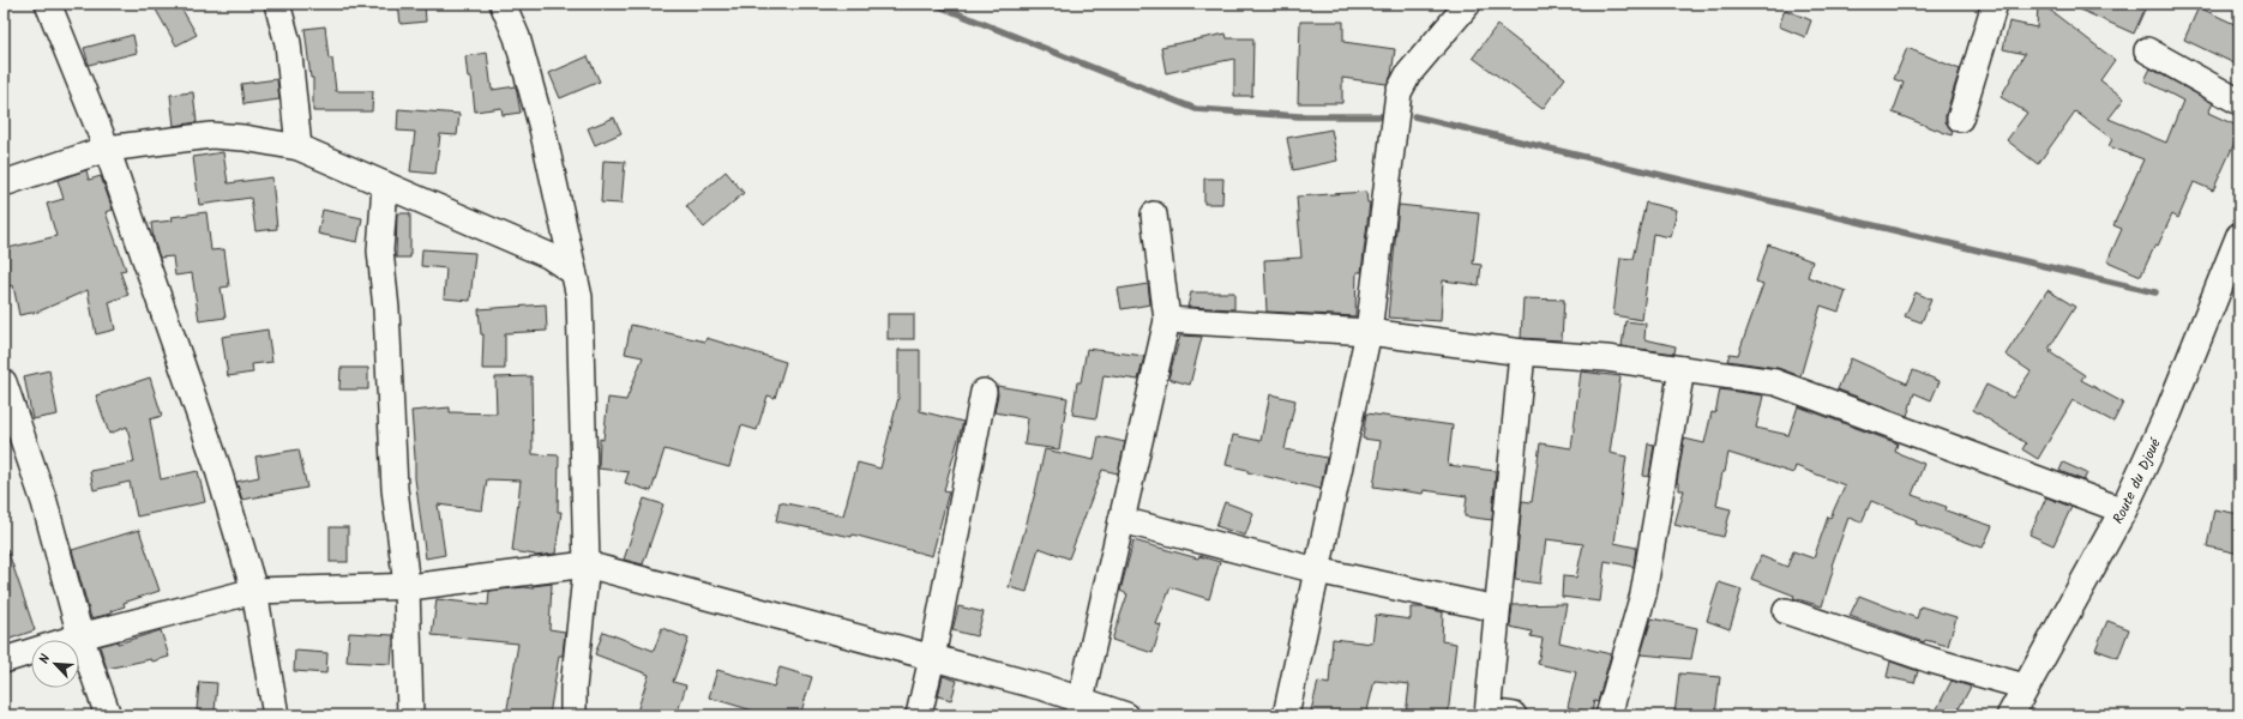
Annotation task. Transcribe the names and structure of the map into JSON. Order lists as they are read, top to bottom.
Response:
{
  "streets": {
    "main road": ["Route du Djoué"]
  },
  "north": "top left"
}
